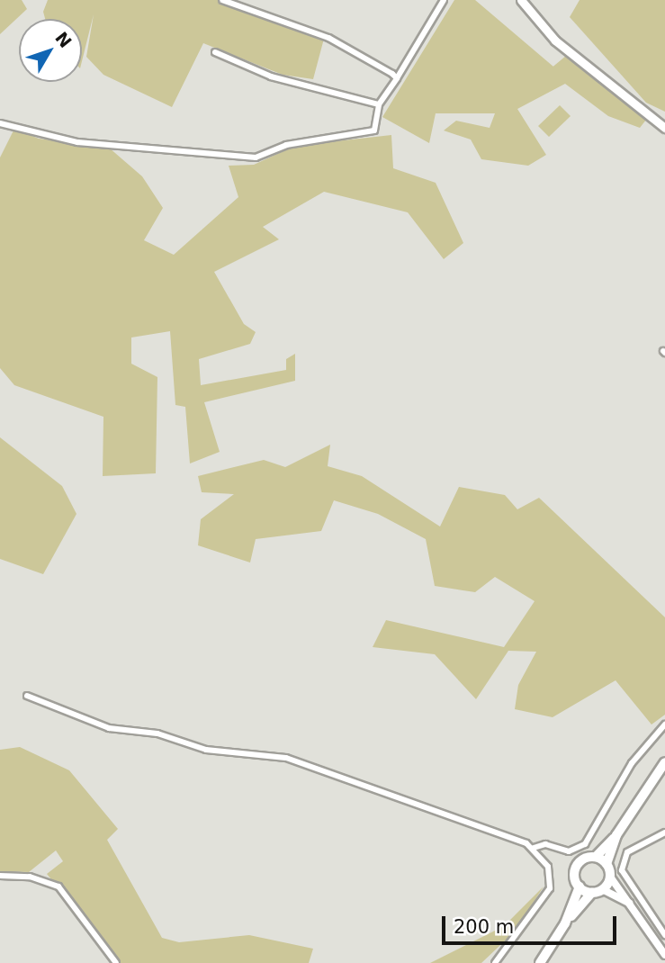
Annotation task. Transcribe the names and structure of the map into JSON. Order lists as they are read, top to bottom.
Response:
{
  "scale_bar": "200 m",
  "north": "top right"
}
